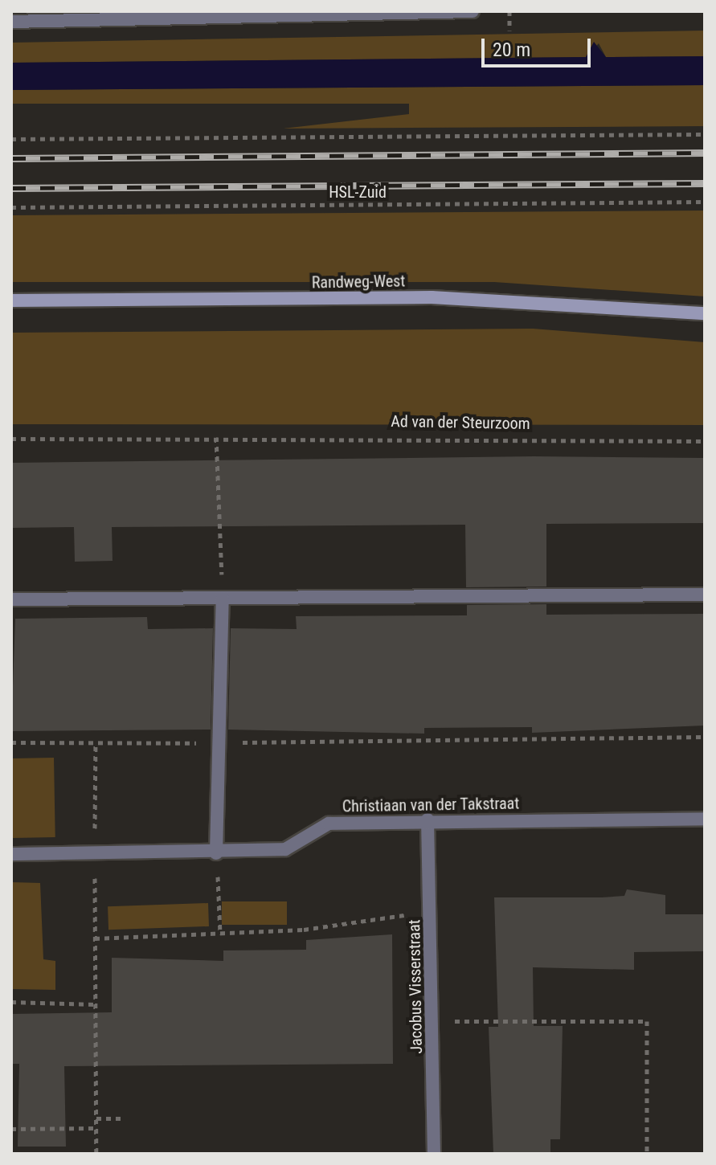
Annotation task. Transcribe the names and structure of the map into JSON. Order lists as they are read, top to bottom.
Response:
{
  "streets": {
    "main road": ["Randweg-West"],
    "street": ["Christiaan van der Takstraat", "Jacobus Visserstraat"],
    "path": ["HSL-Zuid", "Ad van der Steurzoom"]
  },
  "crossings": [
    ["Christiaan van der Takstraat", "Jacobus Visserstraat"]
  ],
  "scale_bar": "20 m"
}
